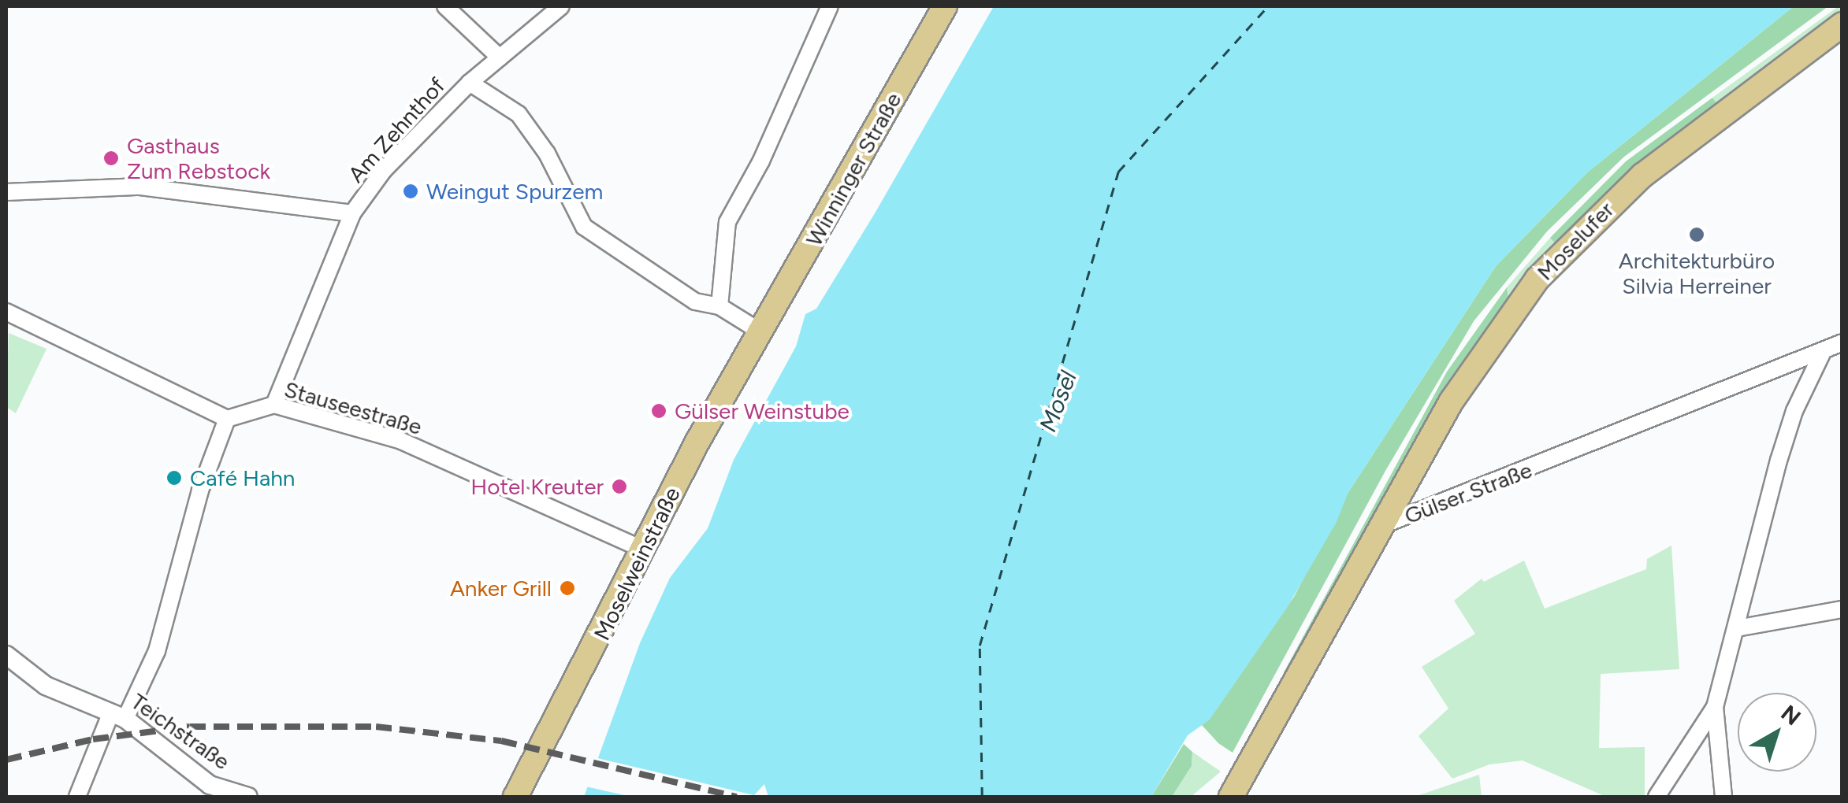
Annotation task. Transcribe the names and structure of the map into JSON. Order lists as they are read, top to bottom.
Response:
{
  "streets": {
    "main road": [
      "Winninger Straße",
      "Moselufer",
      "Gülser Straße",
      "Moselweinstraße"
    ],
    "street": ["Am Zehnthof", "Stauseestraße", "Teichstraße"]
  },
  "crossings": [
    ["Am Zehnthof", "Stauseestraße"],
    ["Winninger Straße", "Moselweinstraße"],
    ["Moselufer", "Gülser Straße"],
    ["Stauseestraße", "Moselweinstraße"]
  ],
  "water": ["Mosel"],
  "places": [
    "Gasthaus Zum Rebstock",
    "Weingut Spurzem",
    "Architekturbüro Silvia Herreiner",
    "Gülser Weinstube",
    "Café Hahn",
    "Hotel Kreuter",
    "Anker Grill"
  ],
  "north": "top right"
}
